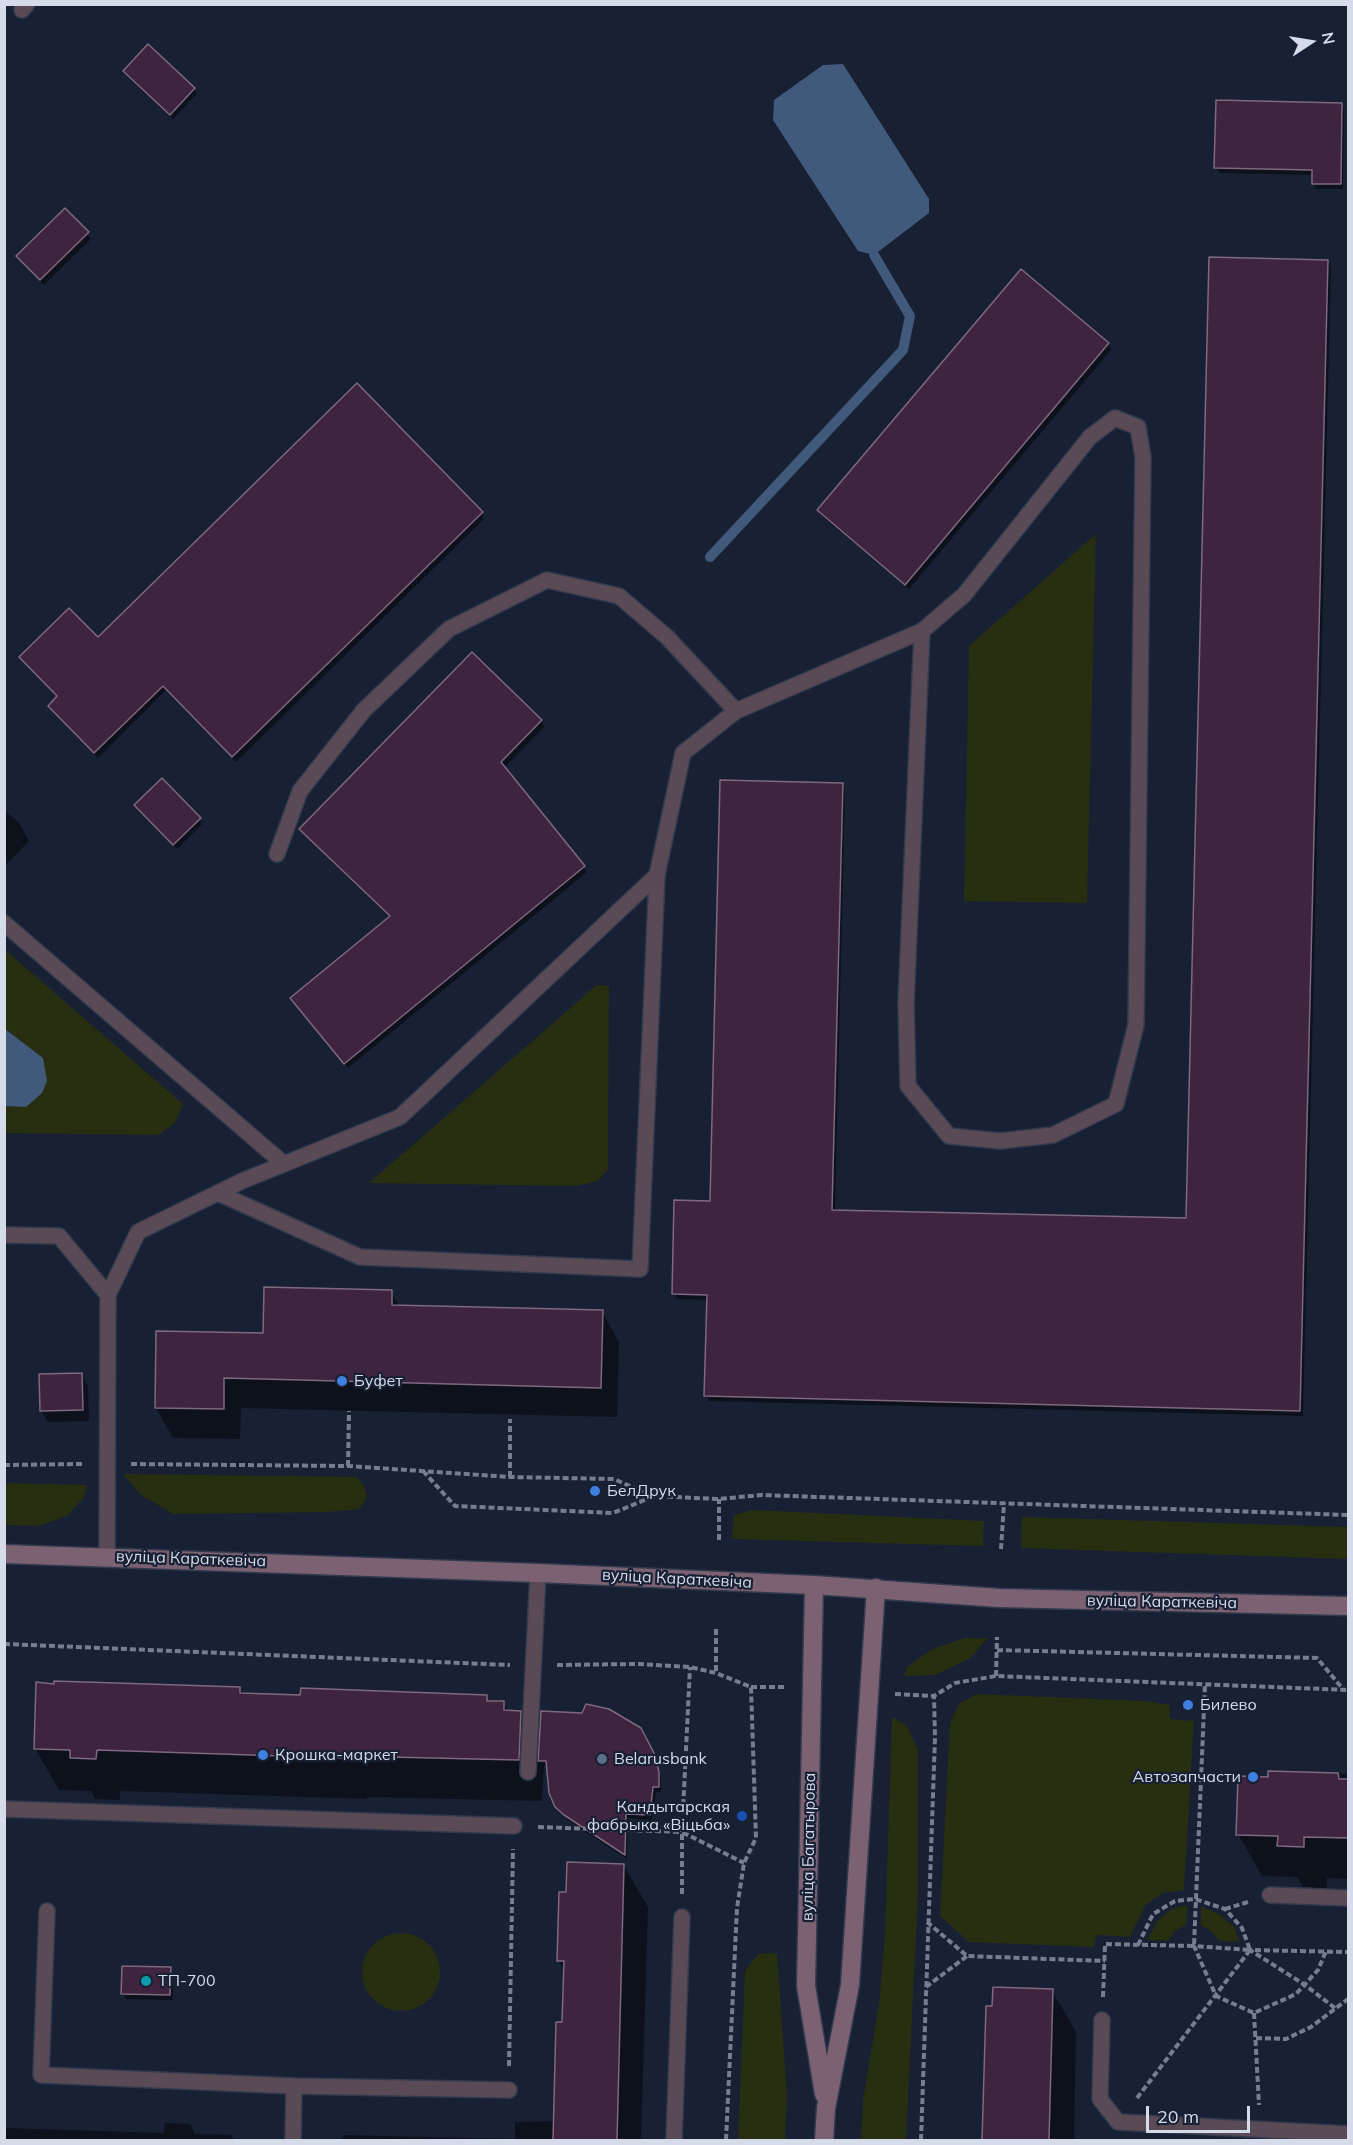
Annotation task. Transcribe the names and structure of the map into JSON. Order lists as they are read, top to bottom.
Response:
{
  "streets": {
    "street": ["вуліца Караткевіча", "вуліца Багатырова"]
  },
  "crossings": [
    ["вуліца Караткевіча", "вуліца Багатырова"]
  ],
  "places": [
    "Буфет",
    "БелДрук",
    "Билево",
    "Крошка-маркет",
    "Belarusbank",
    "Автозапчасти",
    "Кандытарская фабрыка «Віцьба»",
    "ТП-700"
  ],
  "scale_bar": "20 m",
  "north": "right"
}
